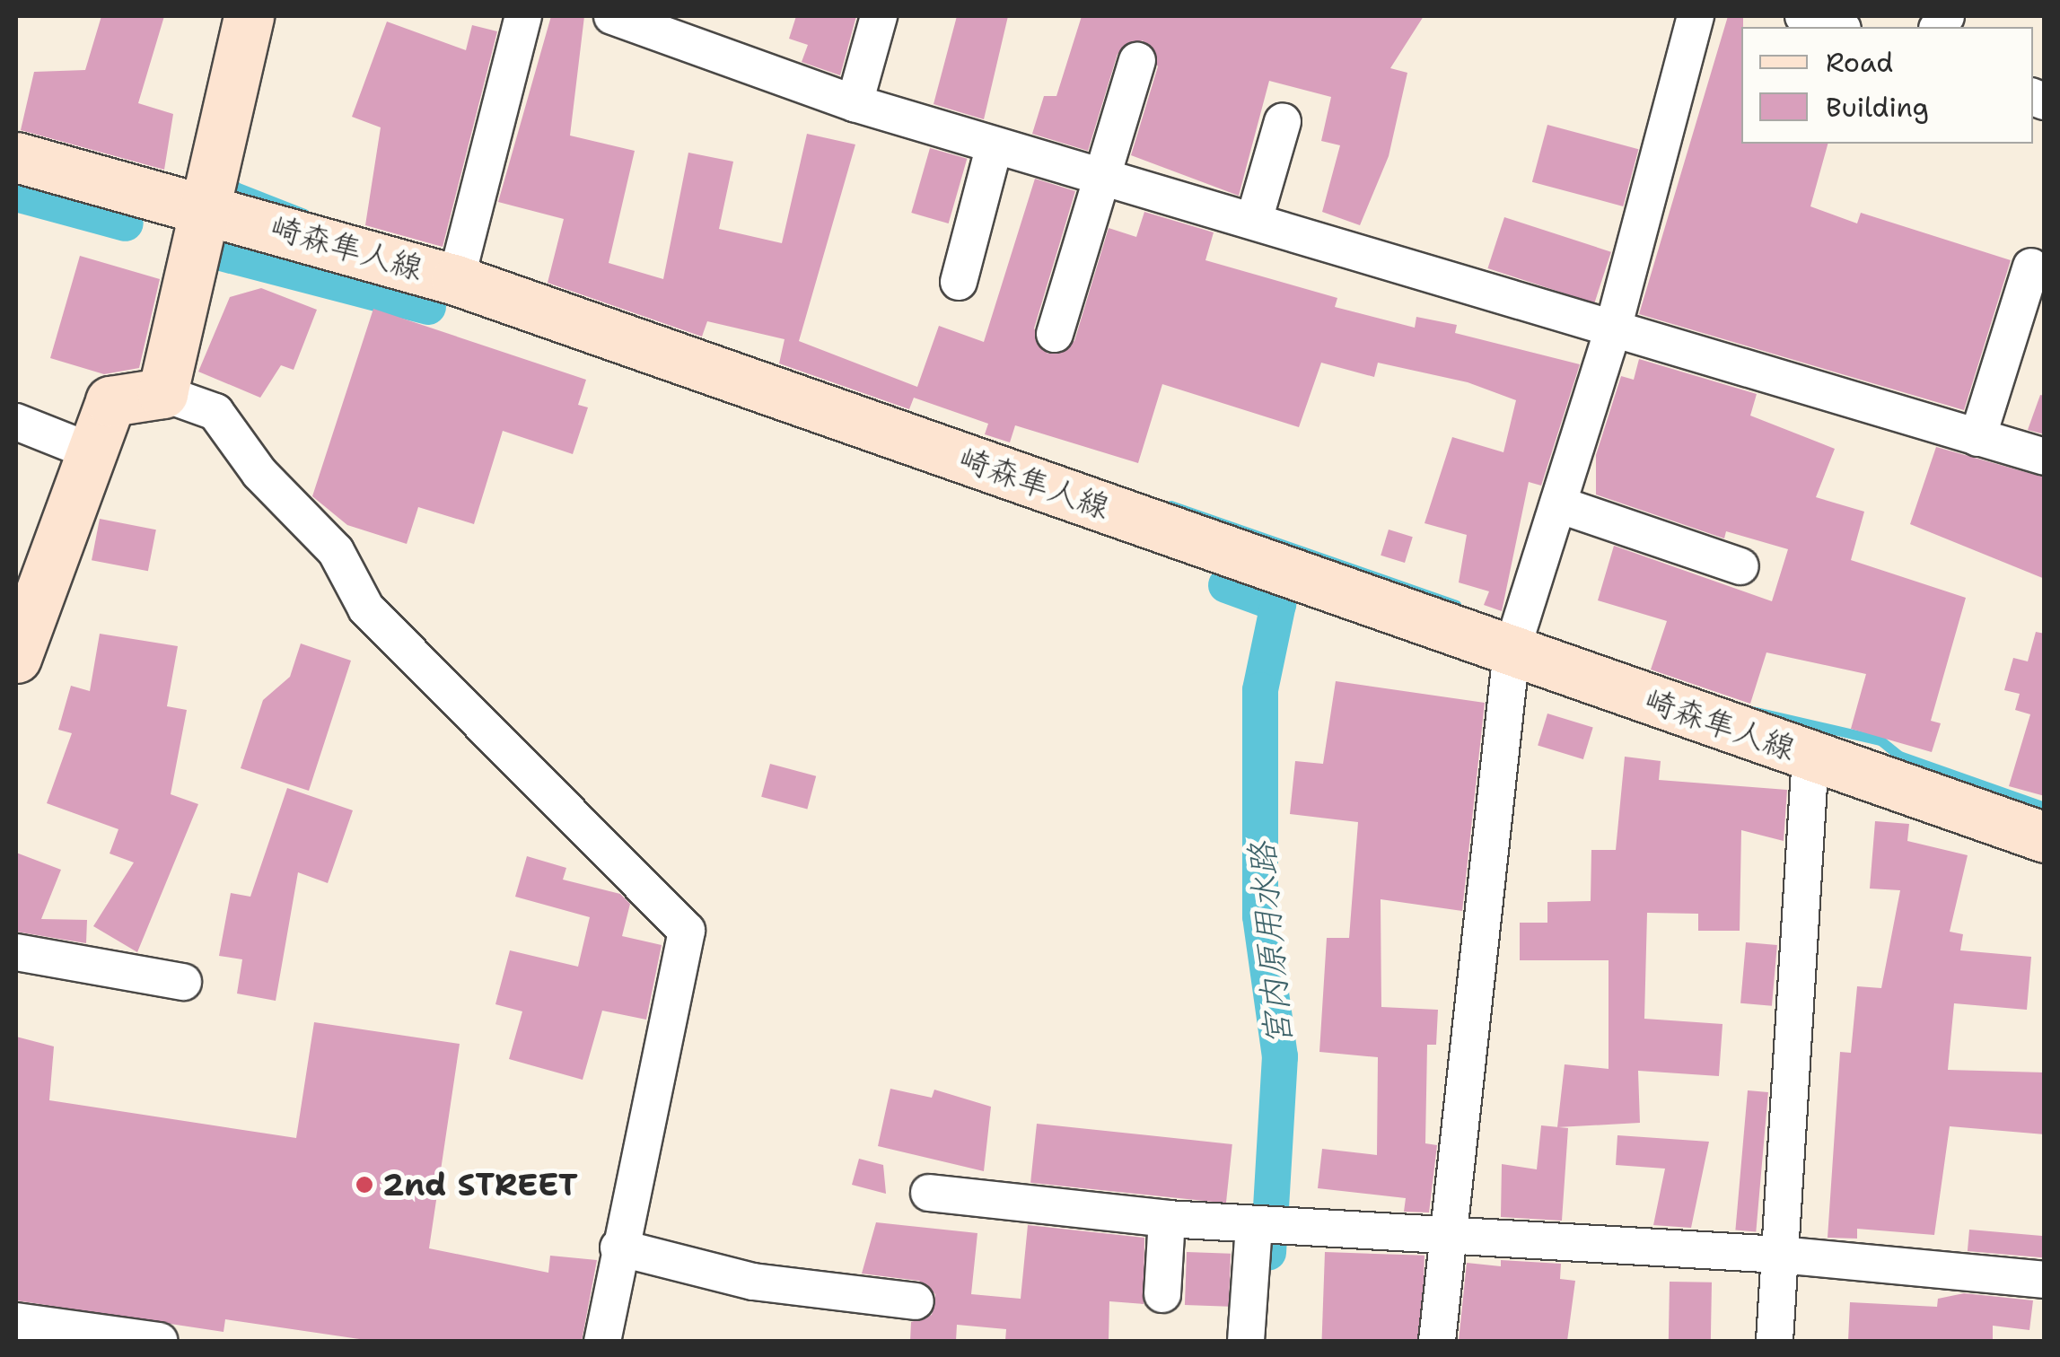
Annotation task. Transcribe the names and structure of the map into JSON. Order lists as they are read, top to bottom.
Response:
{
  "streets": {
    "main road": ["崎森隼人線"]
  },
  "water": ["宮内原用水路"],
  "places": ["2nd STREET"],
  "legend": ["Road", "Building"]
}
